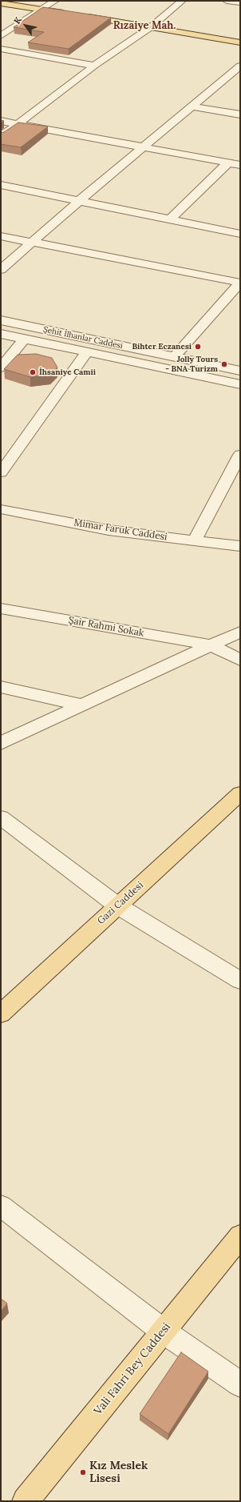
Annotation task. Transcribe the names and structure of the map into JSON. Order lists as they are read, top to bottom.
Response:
{
  "streets": {
    "main road": ["Gazi Caddesi", "Vali Fahri Bey Caddesi"],
    "street": ["Şehit İlhanlar Caddesi", "Mimar Faruk Caddesi", "Şair Rahmi Sokak"]
  },
  "districts": ["Rızaiye Mah."],
  "places": [
    "Bihter Eczanesi",
    "Jolly Tours - BNA Turizm",
    "İhsaniye Camii",
    "Kız Meslek Lisesi"
  ],
  "north": "top left"
}
